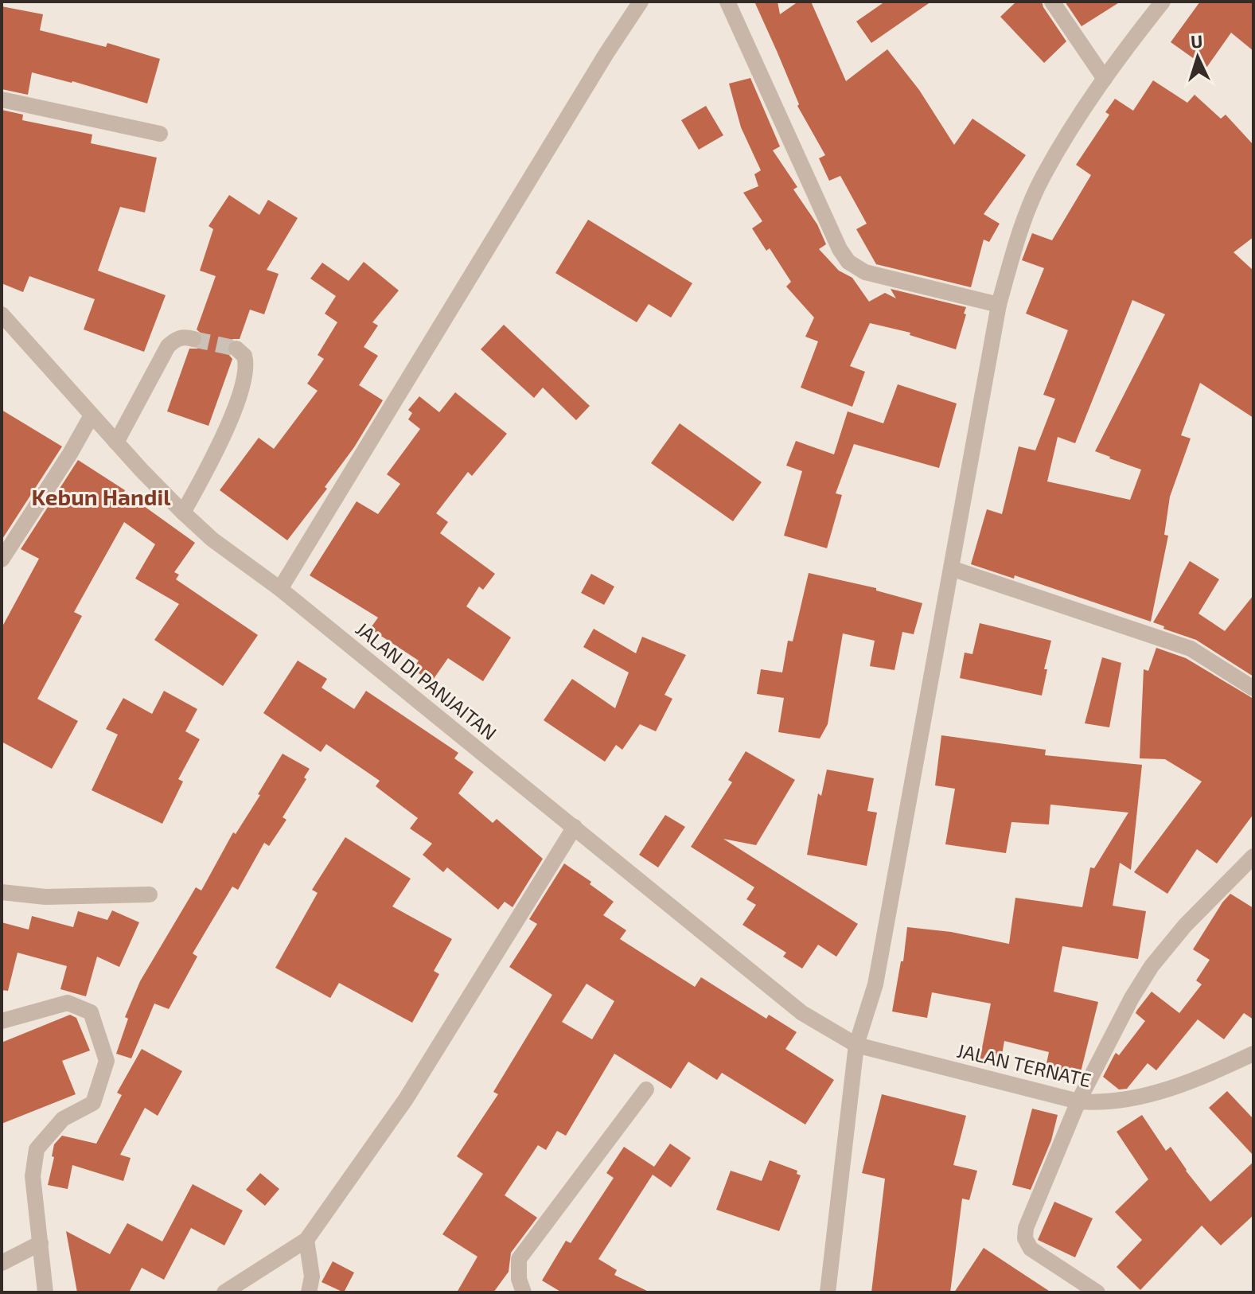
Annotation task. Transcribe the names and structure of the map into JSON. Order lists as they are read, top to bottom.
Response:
{
  "streets": {
    "street": ["JALAN DI PANJAITAN", "JALAN TERNATE"]
  },
  "crossings": [
    ["JALAN DI PANJAITAN", "JALAN TERNATE"]
  ],
  "districts": ["Kebun Handil"],
  "north": "top"
}
